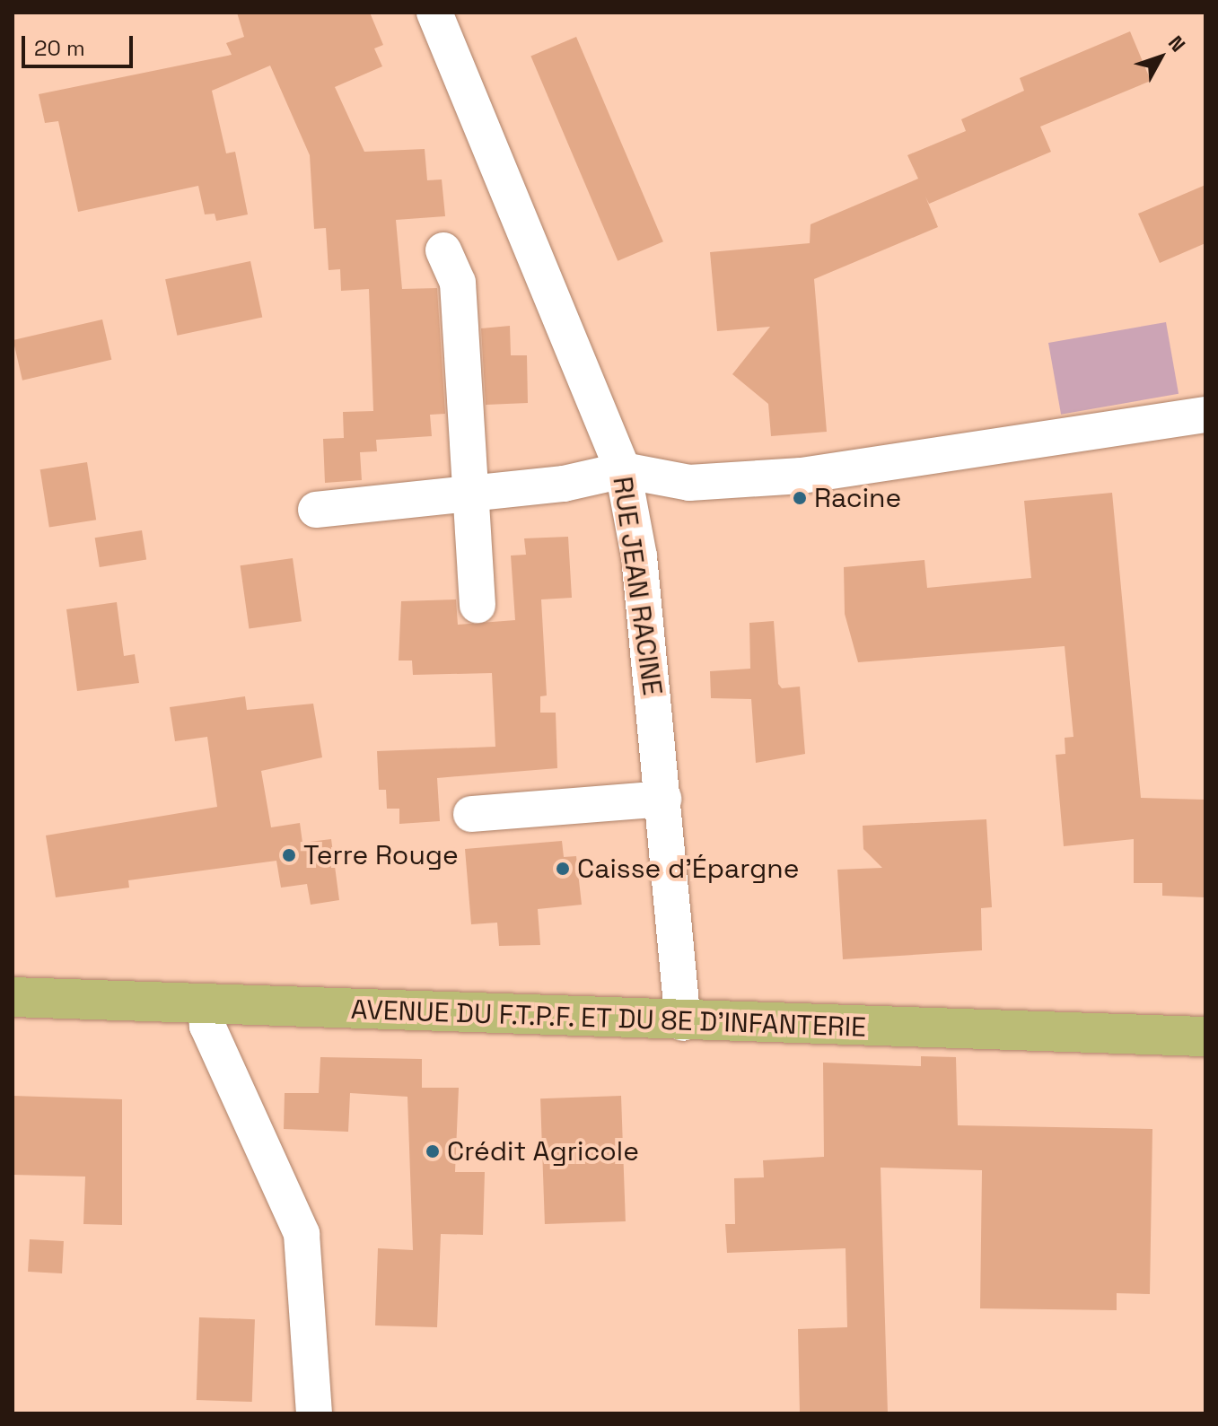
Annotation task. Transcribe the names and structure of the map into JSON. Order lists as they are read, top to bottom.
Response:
{
  "streets": {
    "main road": ["AVENUE DU F.T.P.F. ET DU 8E D'INFANTERIE"],
    "street": ["RUE JEAN RACINE"]
  },
  "crossings": [
    ["RUE JEAN RACINE", "AVENUE DU F.T.P.F. ET DU 8E D'INFANTERIE"]
  ],
  "places": [
    "Racine",
    "Terre Rouge",
    "Caisse d'Épargne",
    "Crédit Agricole"
  ],
  "scale_bar": "20 m",
  "north": "top right"
}
